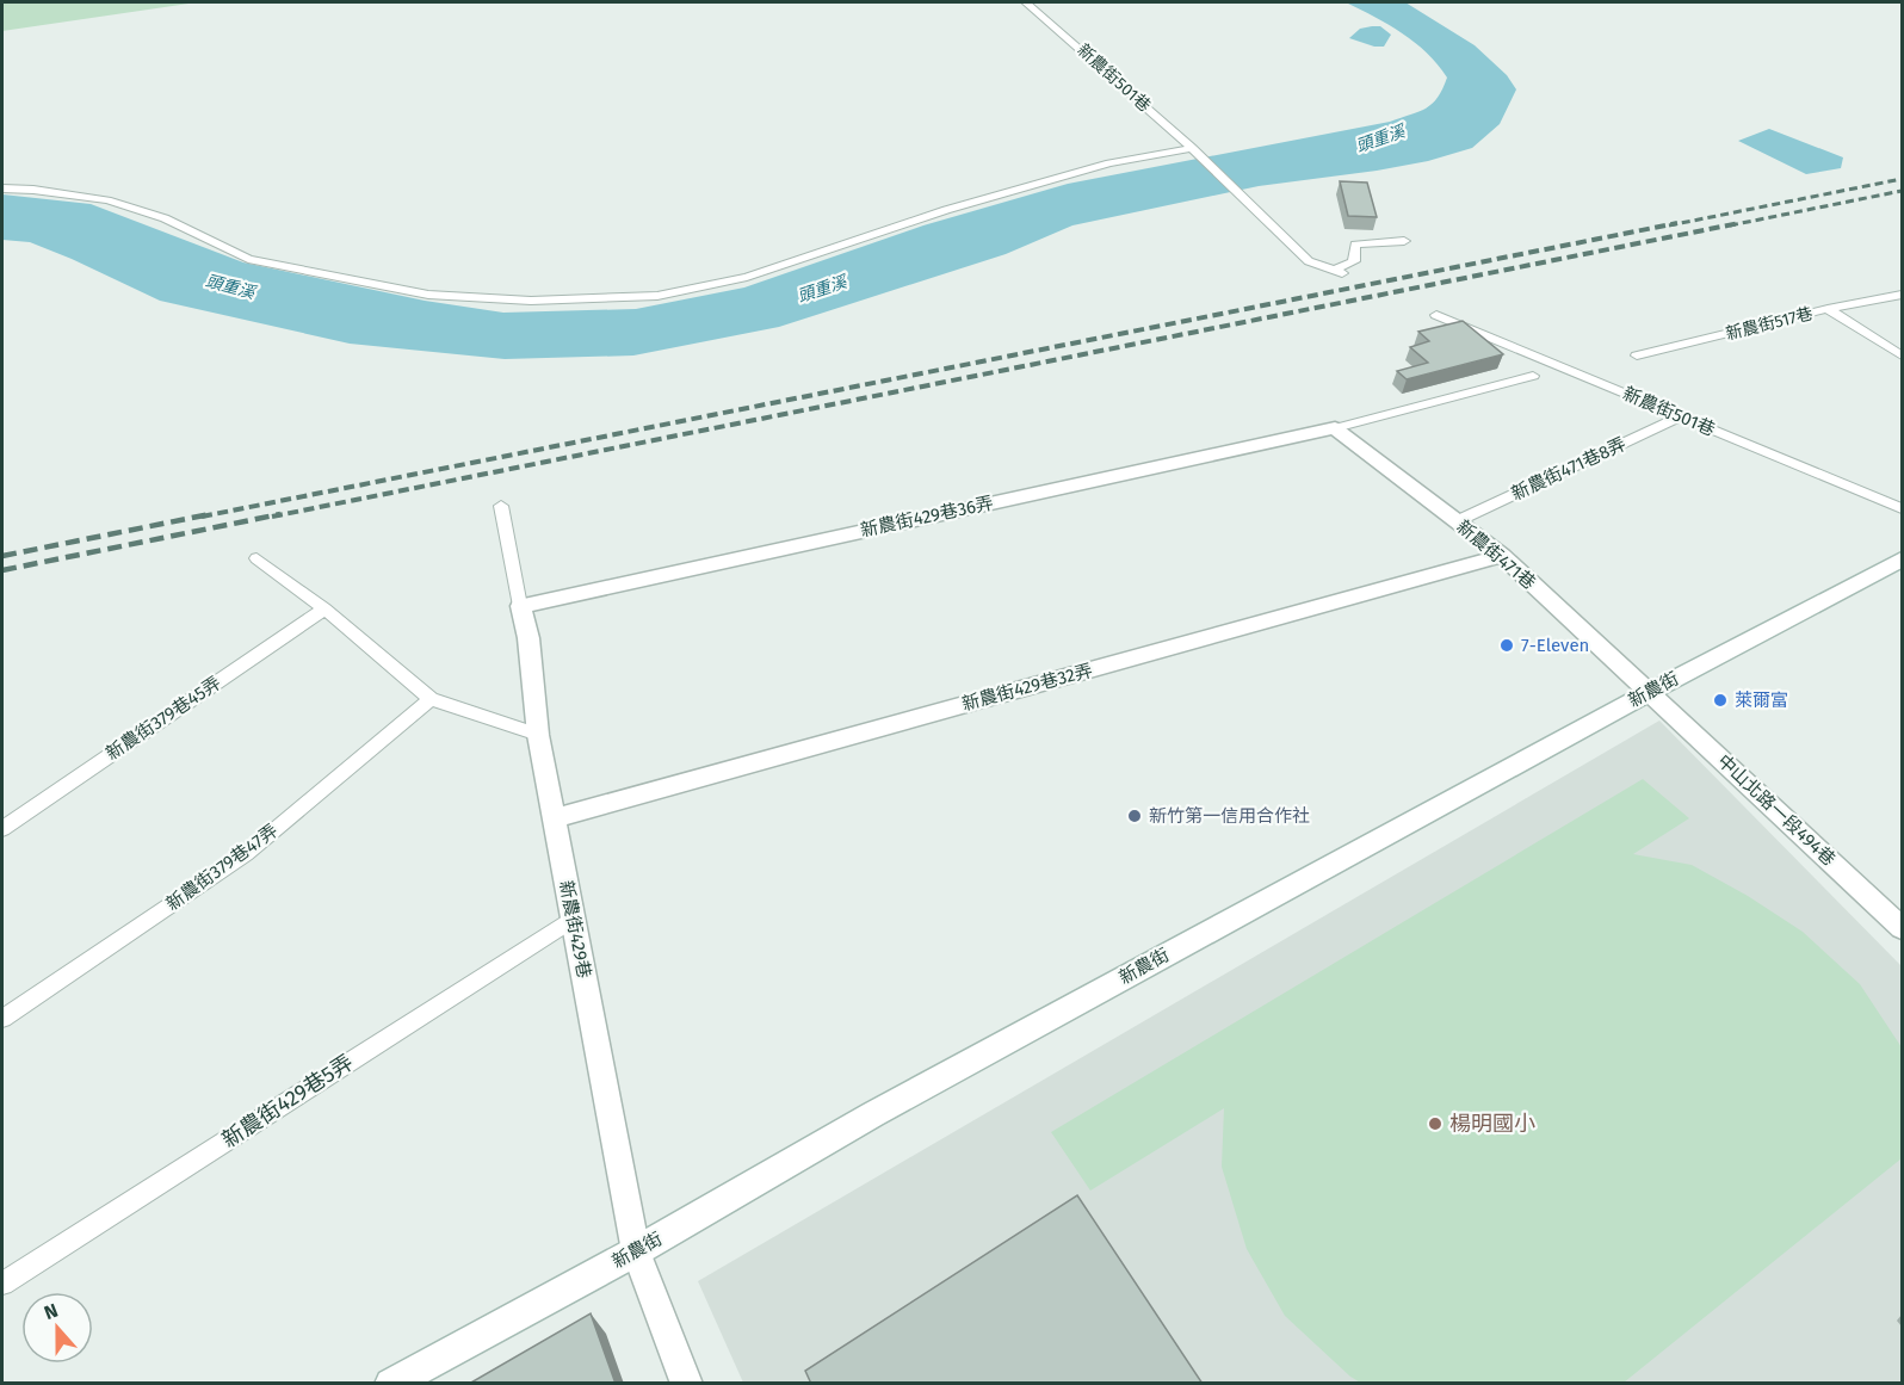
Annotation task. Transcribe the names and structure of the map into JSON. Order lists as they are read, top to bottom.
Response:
{
  "streets": {
    "street": [
      "新農街429巷36弄",
      "新農街471巷",
      "新農街429巷32弄",
      "新農街",
      "中山北路一段494巷",
      "新農街429巷"
    ],
    "lane": [
      "新農街501巷",
      "新農街517巷",
      "新農街471巷8弄",
      "新農街379巷45弄",
      "新農街379巷47弄",
      "新農街429巷5弄"
    ]
  },
  "crossings": [
    ["新農街501巷", "新農街471巷8弄"],
    ["新農街471巷8弄", "新農街471巷"],
    ["新農街429巷36弄", "新農街471巷"],
    ["新農街429巷36弄", "新農街429巷"],
    ["新農街471巷", "新農街429巷32弄"],
    ["新農街471巷", "新農街"],
    ["新農街471巷", "中山北路一段494巷"],
    ["新農街429巷32弄", "新農街429巷"],
    ["新農街", "中山北路一段494巷"],
    ["新農街", "新農街429巷"],
    ["新農街429巷", "新農街429巷5弄"]
  ],
  "water": ["頭重溪"],
  "places": [
    "7-Eleven",
    "萊爾富",
    "新竹第一信用合作社",
    "楊明國小"
  ],
  "north": "top"
}
